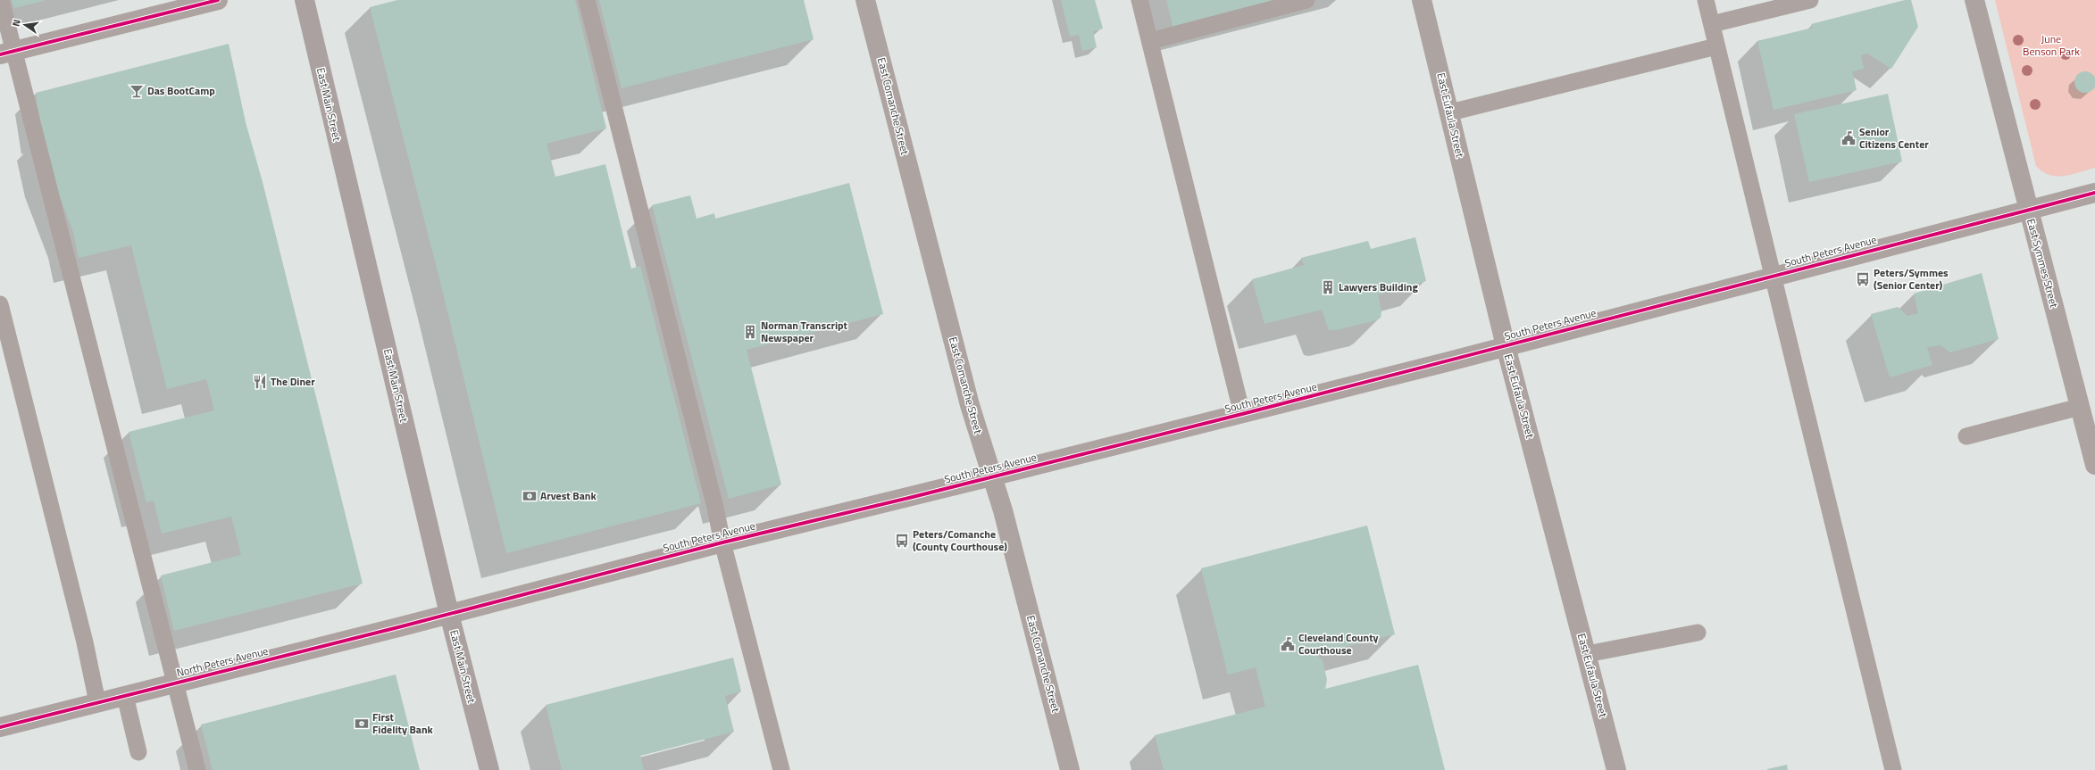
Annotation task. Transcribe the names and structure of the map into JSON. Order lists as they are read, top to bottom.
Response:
{
  "streets": {
    "main road": ["East Main Street"],
    "street": [
      "East Comanche Street",
      "East Eufaula Street",
      "South Peters Avenue",
      "East Symmes Street",
      "North Peters Avenue"
    ]
  },
  "crossings": [
    ["East Main Street", "South Peters Avenue"],
    ["East Main Street", "North Peters Avenue"],
    ["East Comanche Street", "South Peters Avenue"],
    ["East Eufaula Street", "South Peters Avenue"],
    ["South Peters Avenue", "East Symmes Street"],
    ["South Peters Avenue", "North Peters Avenue"]
  ],
  "parks": ["June Benson Park"],
  "places": {
    "bar": ["Das BootCamp"],
    "public building": ["Senior Citizens Center", "Cleveland County Courthouse"],
    "bus stop": ["Peters/Symmes (Senior Center)", "Peters/Comanche (County Courthouse)"],
    "building": ["Lawyers Building", "Norman Transcript Newspaper"],
    "restaurant": ["The Diner"],
    "bank": ["Arvest Bank", "First Fidelity Bank"]
  },
  "north": "left"
}
